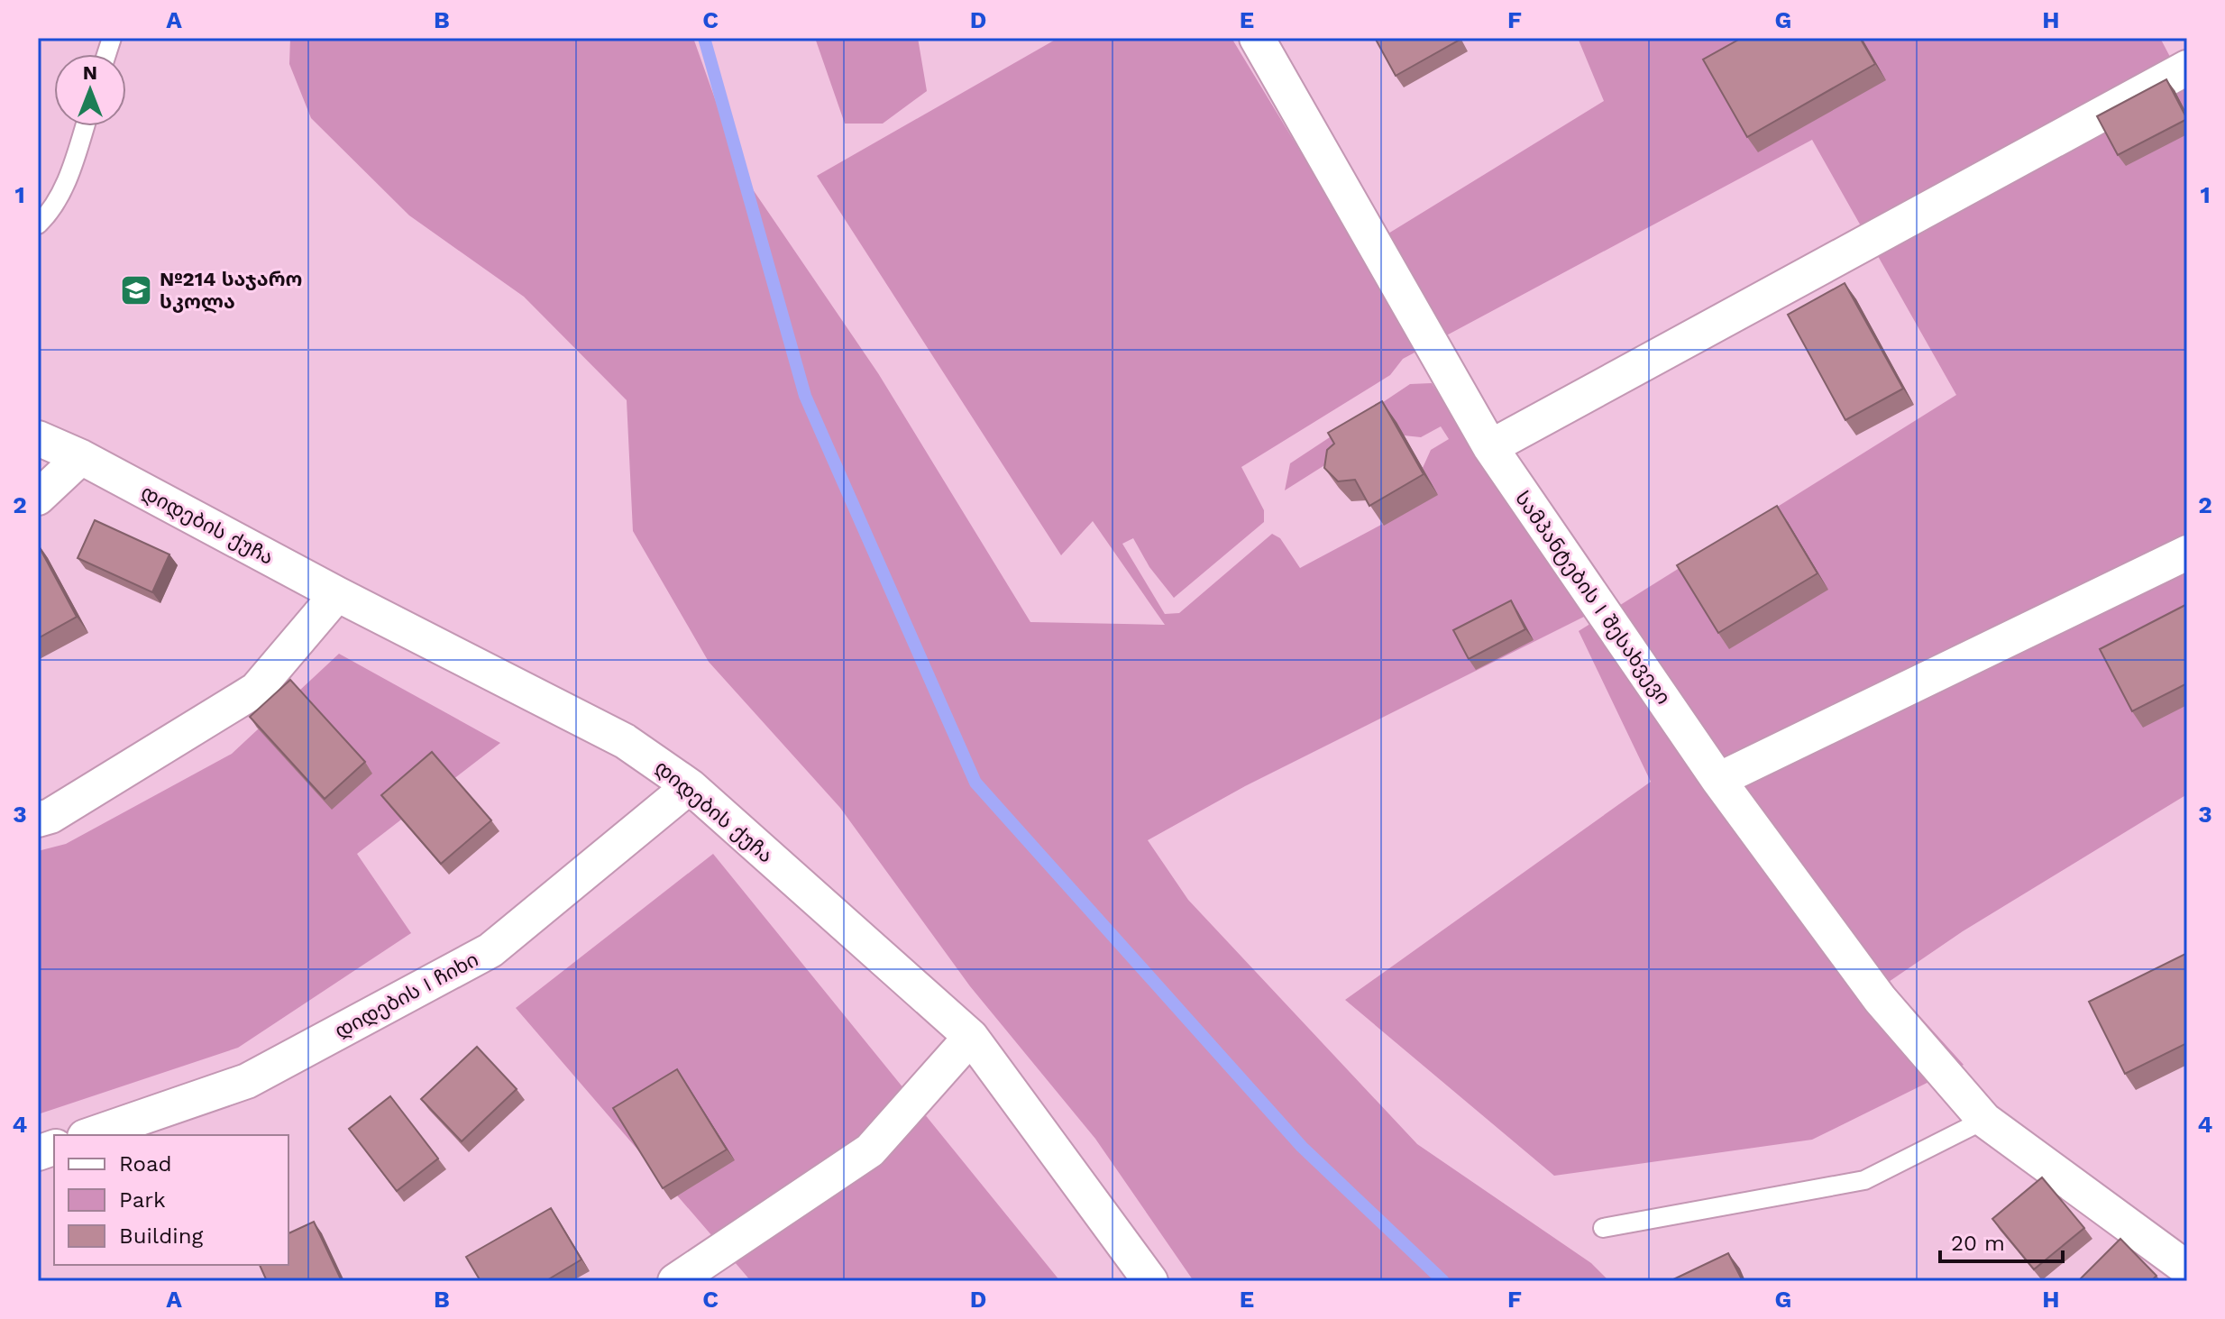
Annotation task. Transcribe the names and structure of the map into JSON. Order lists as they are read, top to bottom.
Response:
{
  "streets": {
    "street": ["დიდების ქუჩა", "სამპანტების I შესახვევი", "დიდების I ჩიხი"]
  },
  "crossings": [
    ["დიდების ქუჩა", "დიდების I ჩიხი"]
  ],
  "places": {
    "school or university": ["№214 საჯარო სკოლა"]
  },
  "legend": ["Road", "Park", "Building"],
  "scale_bar": "20 m",
  "north": "top",
  "grid": {
    "columns": [
      "A",
      "B",
      "C",
      "D",
      "E",
      "F",
      "G",
      "H"
    ],
    "rows": [
      "1",
      "2",
      "3",
      "4"
    ]
  }
}
